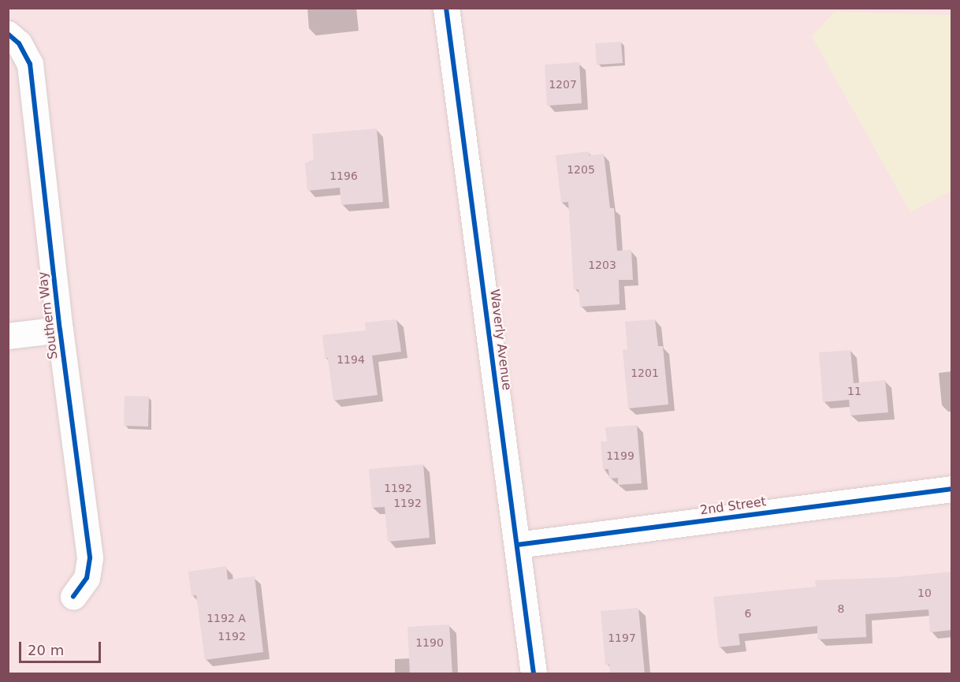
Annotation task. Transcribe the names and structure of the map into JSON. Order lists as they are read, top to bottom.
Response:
{
  "streets": {
    "street": ["Southern Way", "Waverly Avenue", "2nd Street"]
  },
  "crossings": [
    ["Waverly Avenue", "2nd Street"]
  ],
  "house_numbers": [
    "1207",
    "1205",
    "1196",
    "1203",
    "1194",
    "1201",
    "11",
    "1199",
    "1192",
    "1192",
    "10",
    "8",
    "6",
    "1192 A",
    "1192",
    "1197",
    "1190"
  ],
  "scale_bar": "20 m"
}
